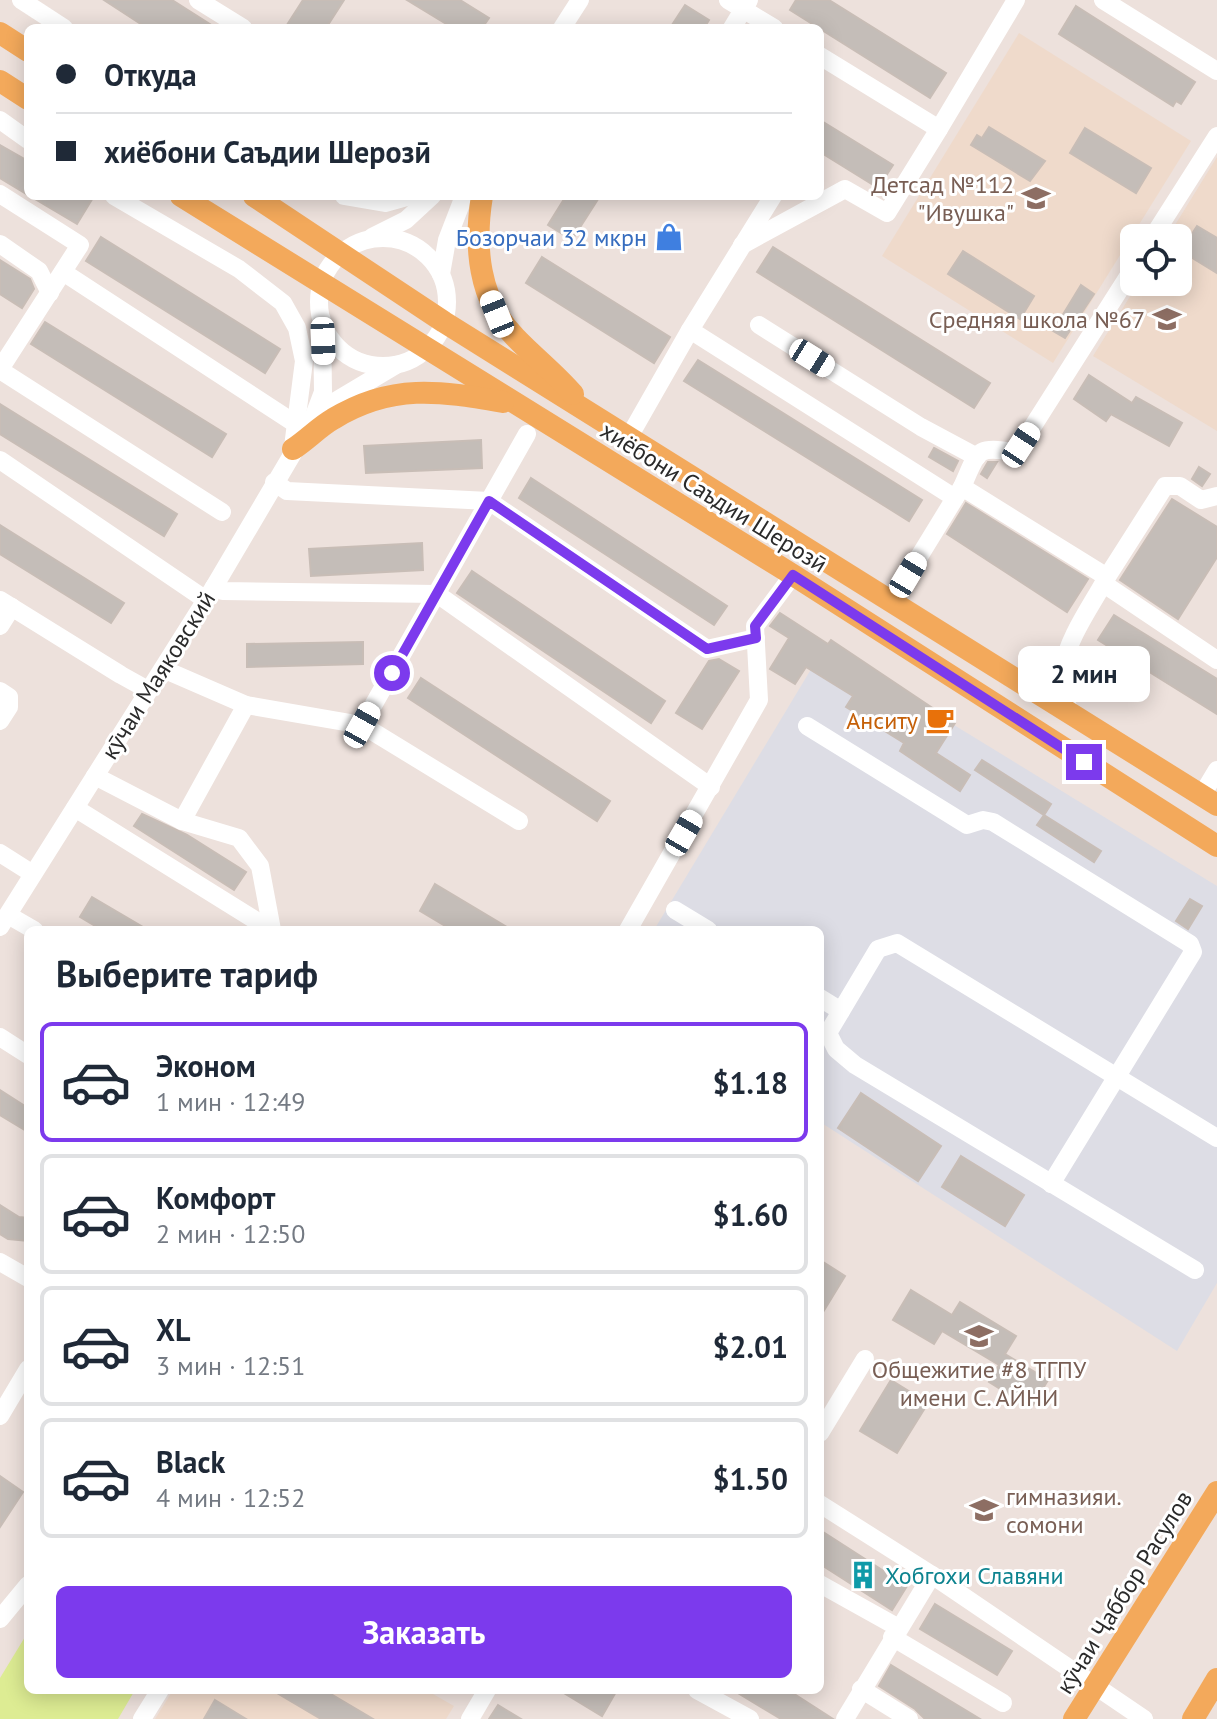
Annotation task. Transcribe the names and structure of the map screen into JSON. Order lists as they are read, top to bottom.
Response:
{
  "streets": {
    "main road": ["хиёбони Саъдии Шерозӣ", "кӯчаи Ҷаббор Расулов"],
    "street": ["кӯчаи Маяковский"]
  },
  "crossings": [
    ["хиёбони Саъдии Шерозӣ", "кӯчаи Маяковский"]
  ],
  "places": {
    "school or university": [
      "Детсад №112 \"Ивушка\"",
      "Средняя школа №67",
      "Общежитие #8 ТГПУ имени С. АЙНИ",
      "гимназияи. сомони"
    ],
    "shop": ["Бозорчаи 32 мкрн"],
    "cafe": ["Анситу"],
    "building": ["Хобгохи Славяни"]
  },
  "page": {
    "banner": ["Откуда", "хиёбони Саъдии Шерозӣ"],
    "bubble": "2 мин",
    "heading": "Выберите тариф",
    "list": [
      {
        "name": "Эконом",
        "note": "1 мин · 12:49",
        "value": "$1.18"
      },
      {
        "name": "Комфорт",
        "note": "2 мин · 12:50",
        "value": "$1.60"
      },
      {
        "name": "XL",
        "note": "3 мин · 12:51",
        "value": "$2.01"
      },
      {
        "name": "Black",
        "note": "4 мин · 12:52",
        "value": "$1.50"
      }
    ],
    "buttons": "Заказать"
  }
}
